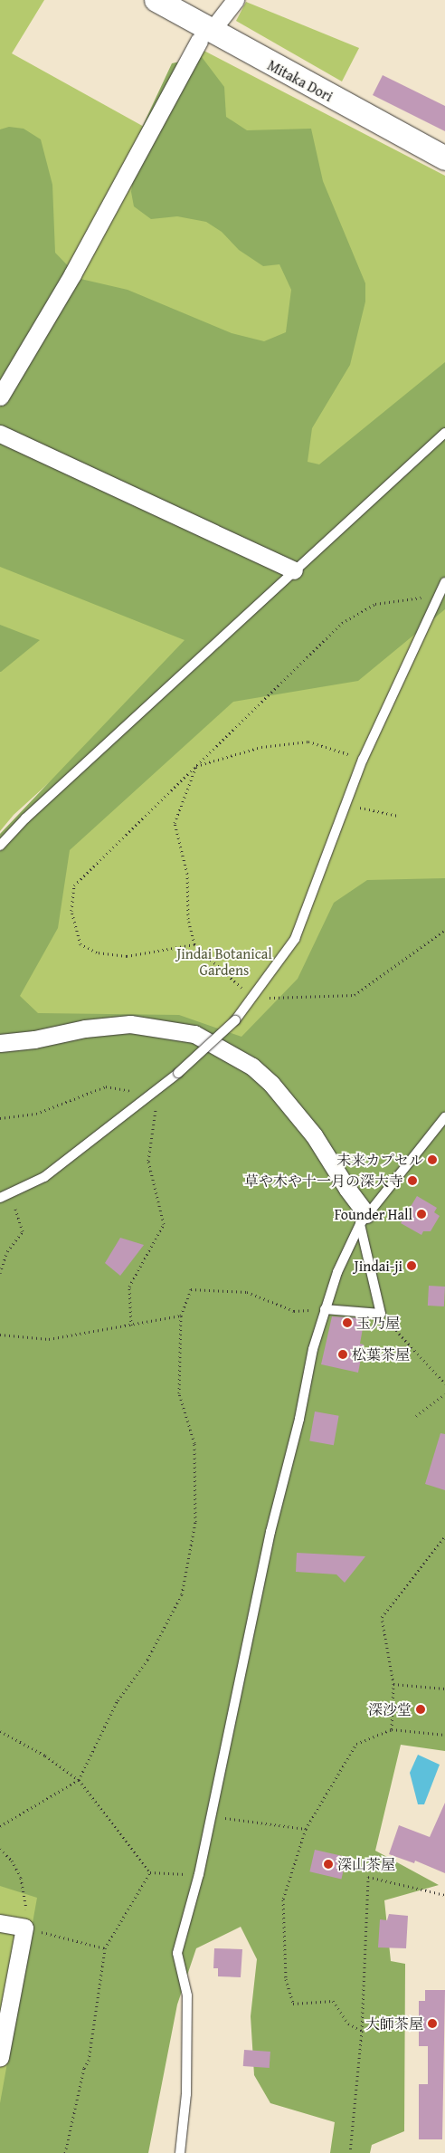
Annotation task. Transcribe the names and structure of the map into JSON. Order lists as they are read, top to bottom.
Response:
{
  "streets": {
    "main road": ["Mitaka Dori"]
  },
  "parks": ["Jindai Botanical Gardens"],
  "places": [
    "未来カプセル",
    "草や木や十一月の深大寺",
    "Founder Hall",
    "Jindai-ji",
    "玉乃屋",
    "松葉茶屋",
    "深沙堂",
    "深山茶屋",
    "大師茶屋"
  ]
}
